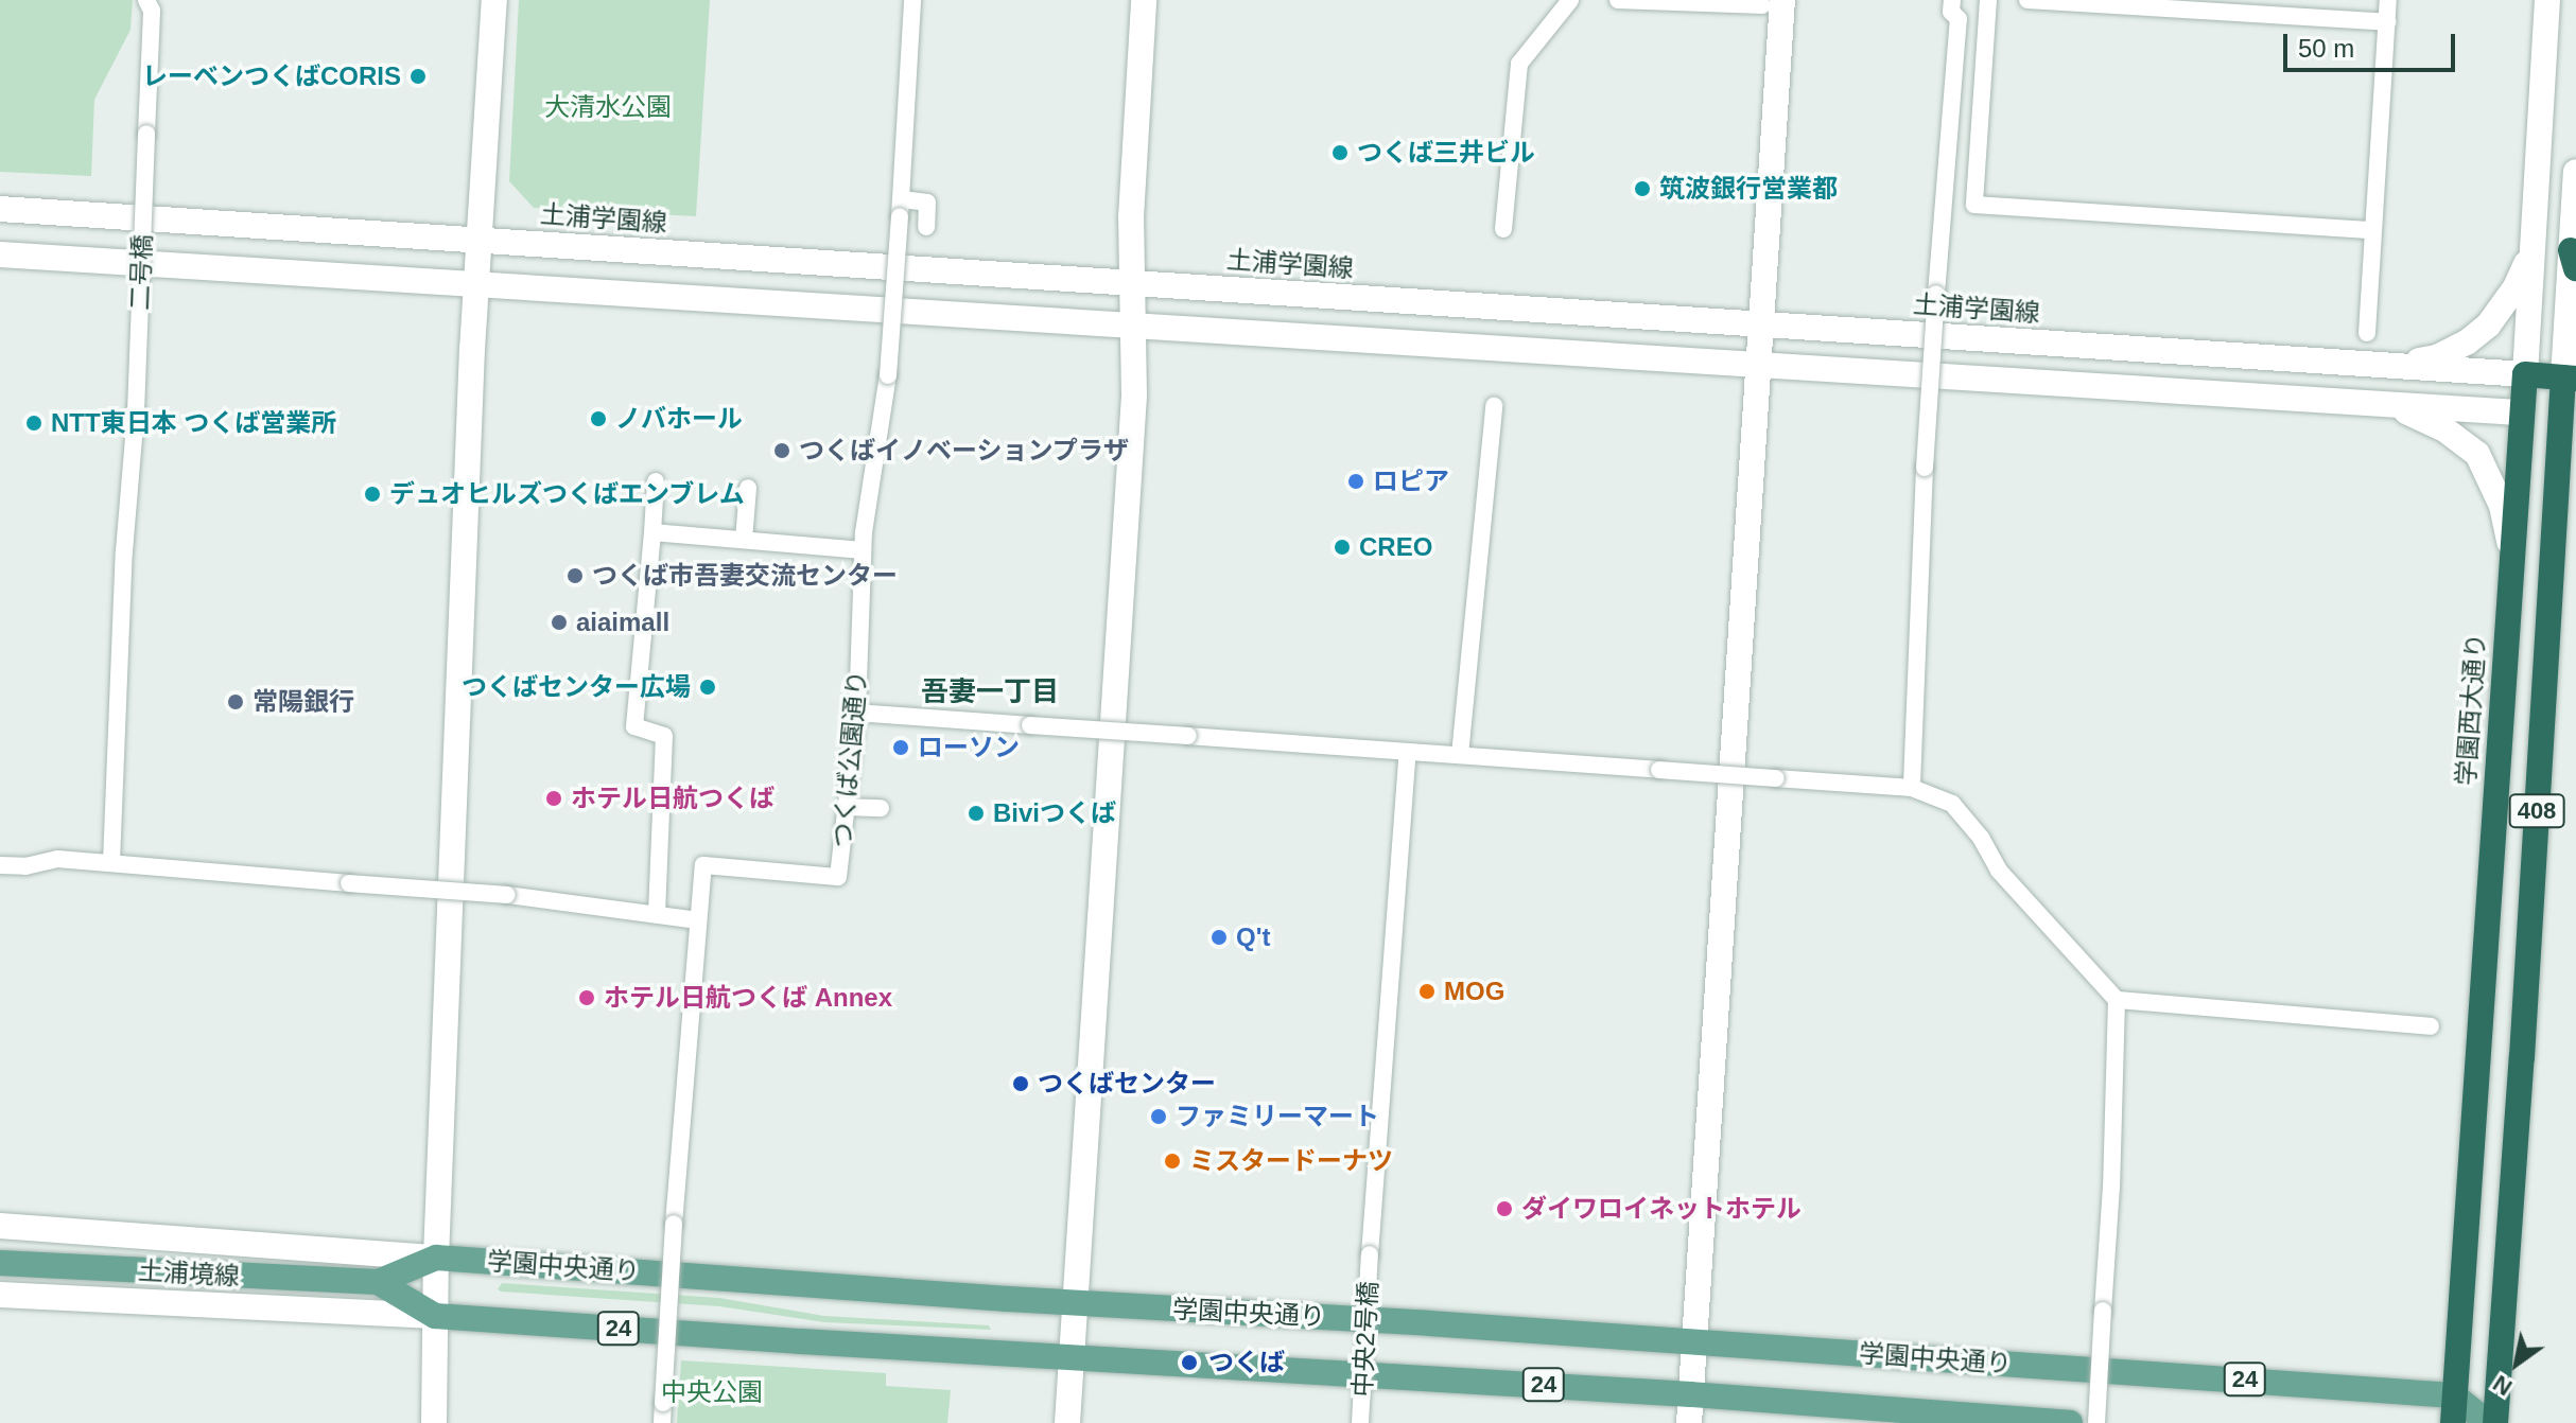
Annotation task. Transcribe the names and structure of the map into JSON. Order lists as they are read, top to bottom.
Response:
{
  "streets": {
    "highway": ["土浦学園線", "学園西大通り", "408"],
    "main road": ["学園中央通り", "土浦境線", "24"],
    "street": ["二号橋", "つくば公園通り", "中央2号橋"]
  },
  "crossings": [
    ["土浦学園線", "学園西大通り"],
    ["土浦学園線", "408"],
    ["学園西大通り", "学園中央通り"],
    ["学園中央通り", "土浦境線"],
    ["土浦境線", "24"]
  ],
  "districts": ["吾妻一丁目"],
  "parks": ["大清水公園", "中央公園"],
  "places": [
    "レーベンつくばCORIS",
    "つくば三井ビル",
    "筑波銀行営業都",
    "ノバホール",
    "NTT東日本 つくば営業所",
    "つくばイノベーションプラザ",
    "ロピア",
    "デュオヒルズつくばエンブレム",
    "CREO",
    "つくば市吾妻交流センター",
    "aiaimall",
    "つくばセンター広場",
    "常陽銀行",
    "ローソン",
    "ホテル日航つくば",
    "Biviつくば",
    "Q't",
    "MOG",
    "ホテル日航つくば Annex",
    "つくばセンター",
    "ファミリーマート",
    "ミスタードーナツ",
    "ダイワロイネットホテル",
    "つくば"
  ],
  "scale_bar": "50 m",
  "north": "bottom left"
}
